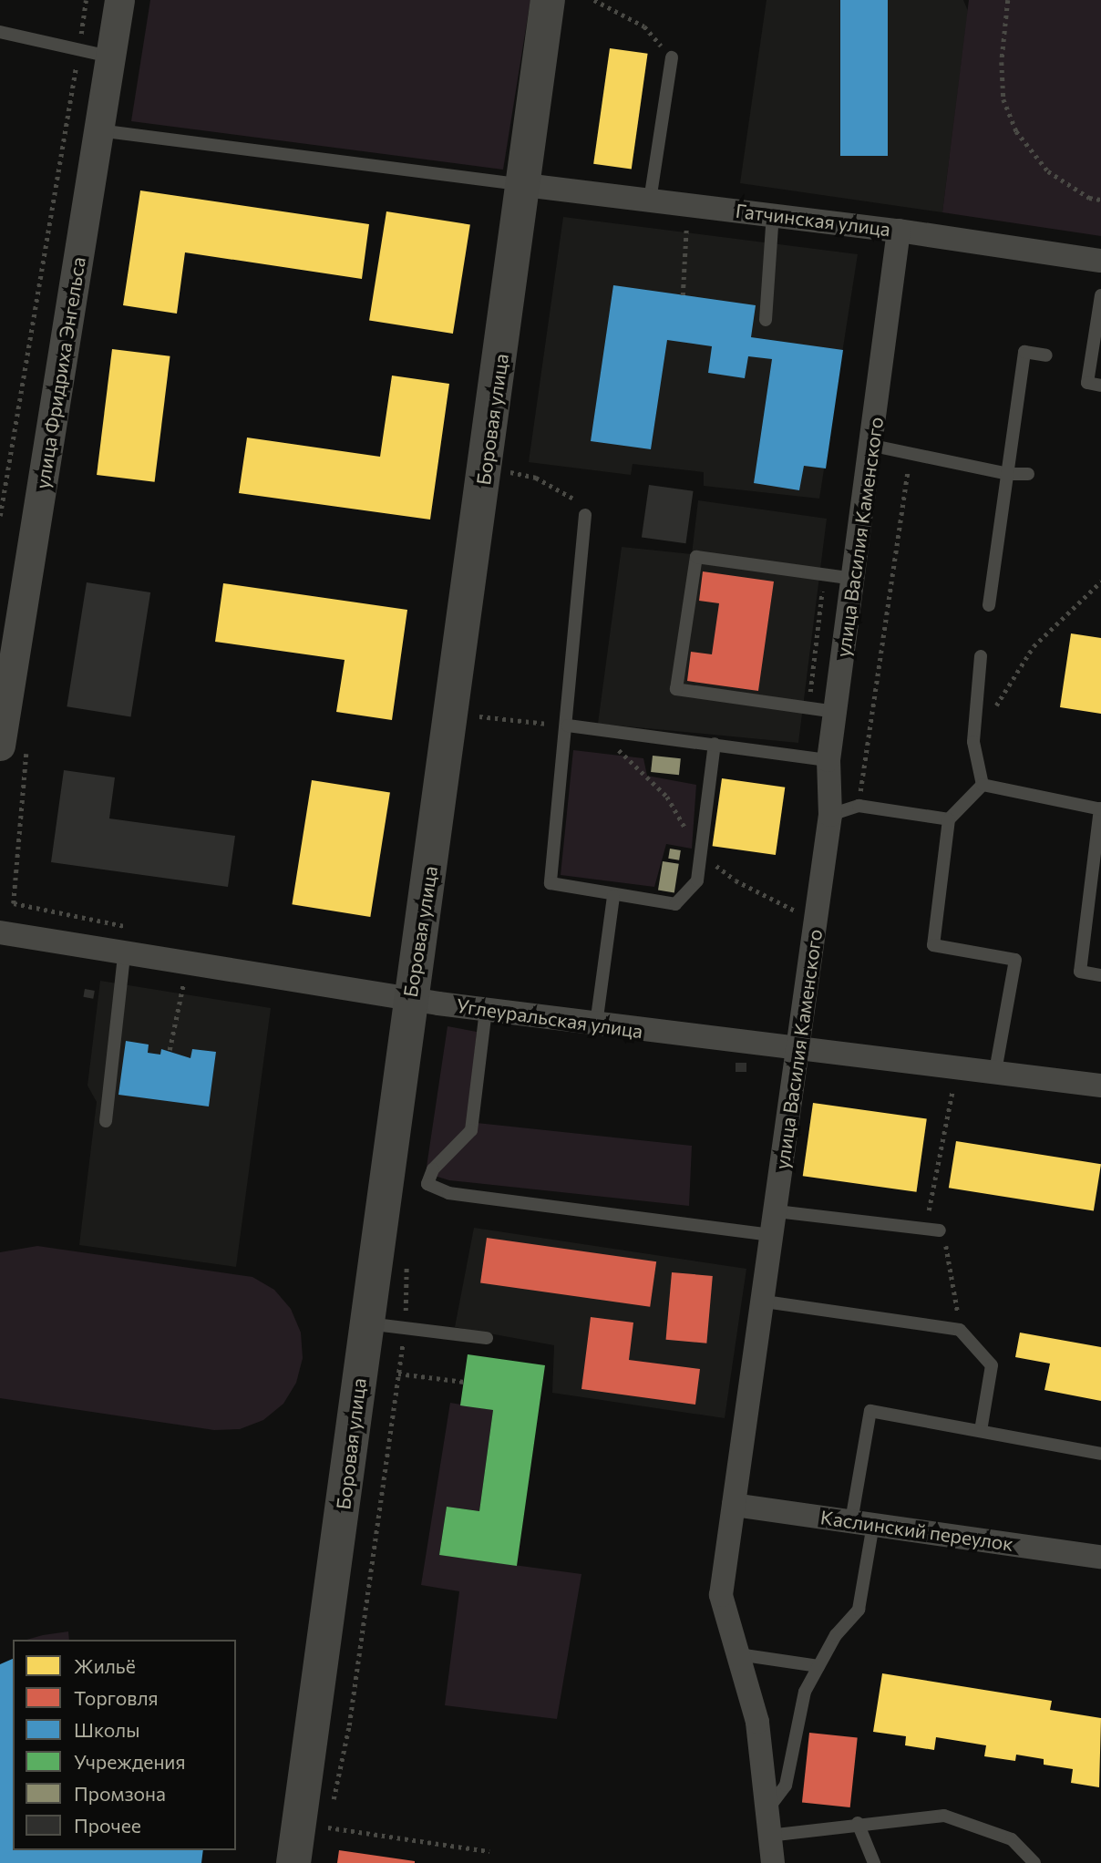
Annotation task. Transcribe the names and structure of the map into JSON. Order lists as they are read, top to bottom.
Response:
{
  "streets": {
    "main road": ["Боровая улица"],
    "street": [
      "Гатчинская улица",
      "улица Фридриха Энгельса",
      "улица Василия Каменского",
      "Углеуральская улица",
      "Каслинский переулок"
    ]
  },
  "crossings": [
    ["Гатчинская улица", "Боровая улица"],
    ["Гатчинская улица", "улица Василия Каменского"],
    ["Боровая улица", "Углеуральская улица"],
    ["улица Василия Каменского", "Углеуральская улица"],
    ["улица Василия Каменского", "Каслинский переулок"]
  ],
  "legend": [
    "Жильё",
    "Торговля",
    "Школы",
    "Учреждения",
    "Промзона",
    "Прочее"
  ]
}
